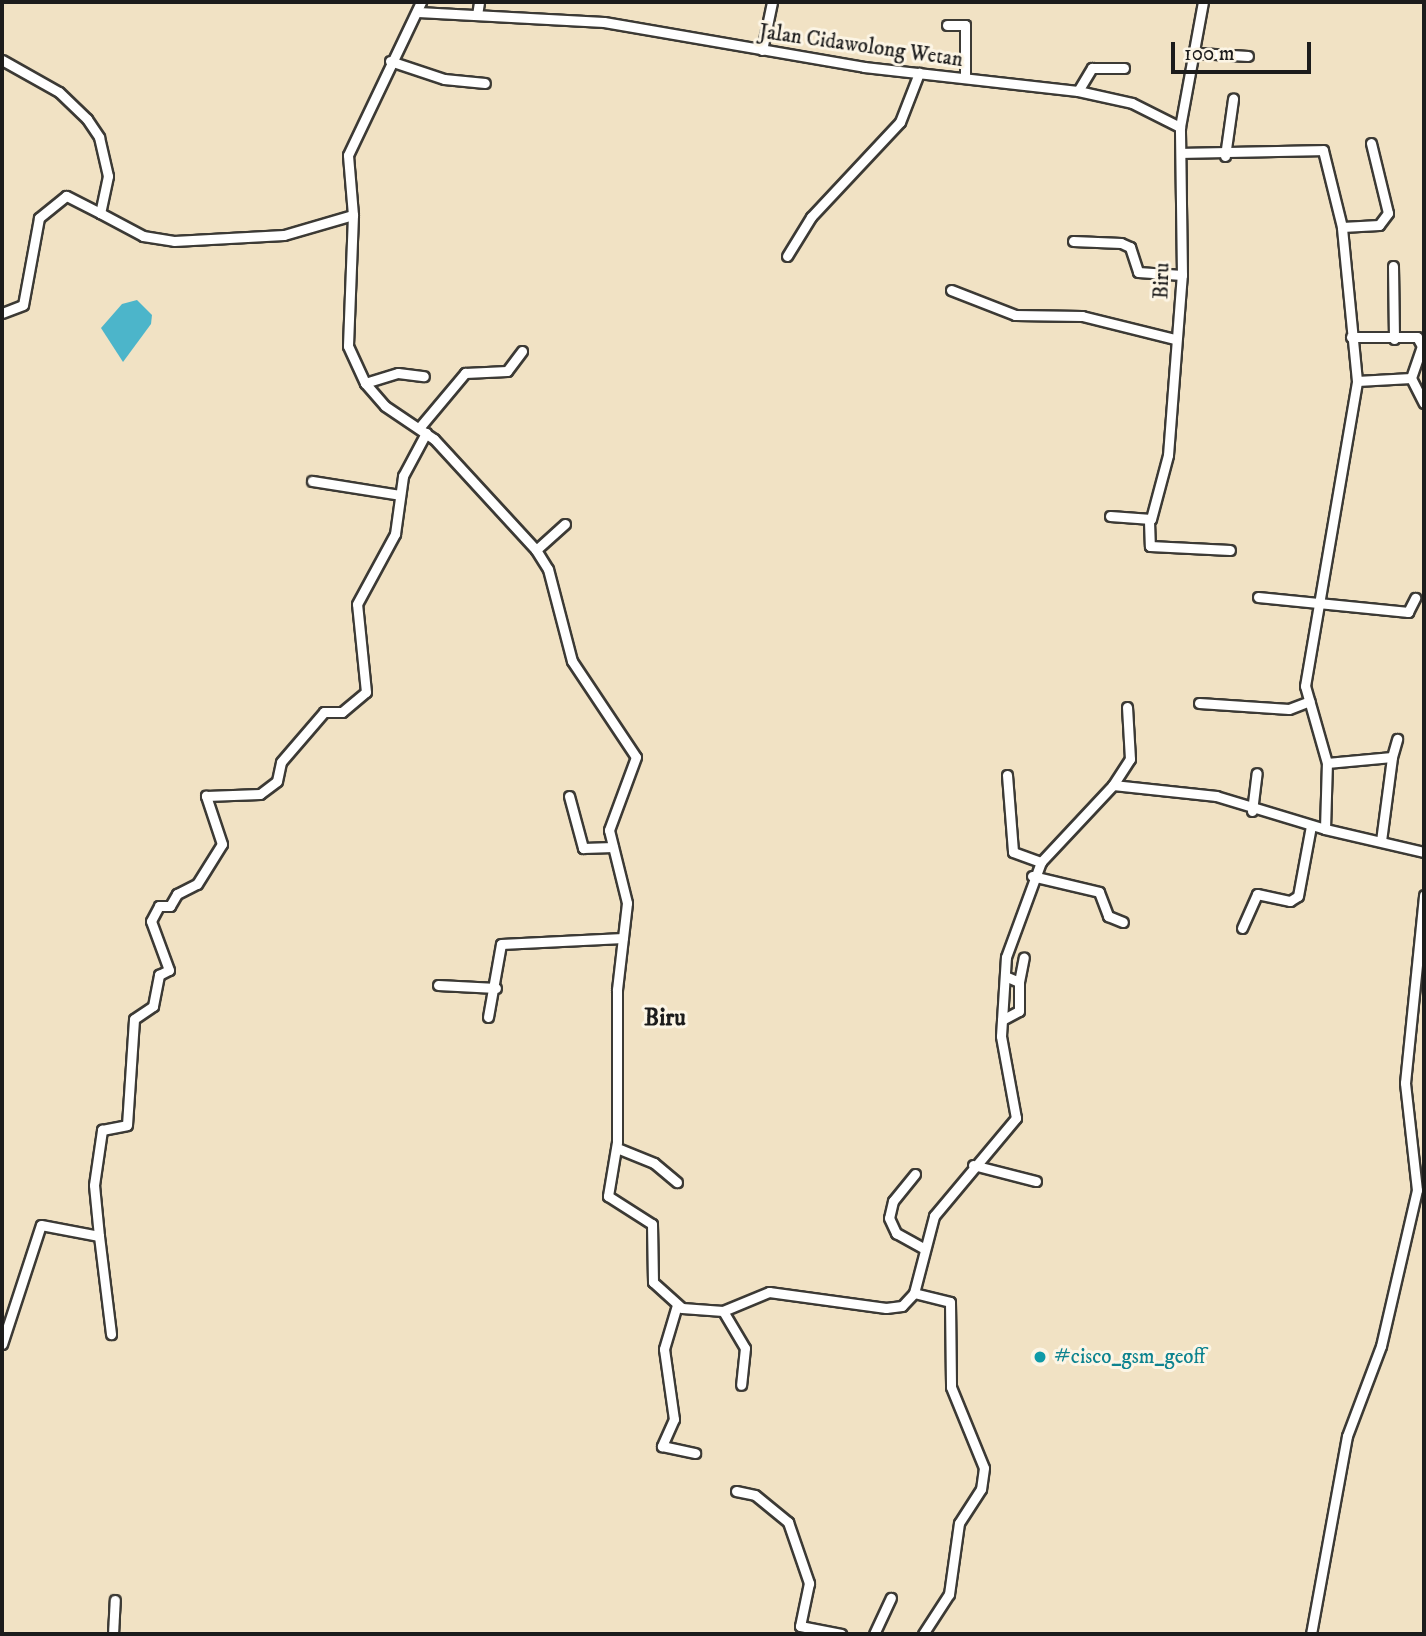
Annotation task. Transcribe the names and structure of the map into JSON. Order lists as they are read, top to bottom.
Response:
{
  "streets": {
    "street": ["Jalan Cidawolong Wetan", "Biru"]
  },
  "crossings": [
    ["Jalan Cidawolong Wetan", "Biru"]
  ],
  "districts": ["Biru"],
  "places": ["#cisco_gsm_geoff"],
  "scale_bar": "100 m"
}
